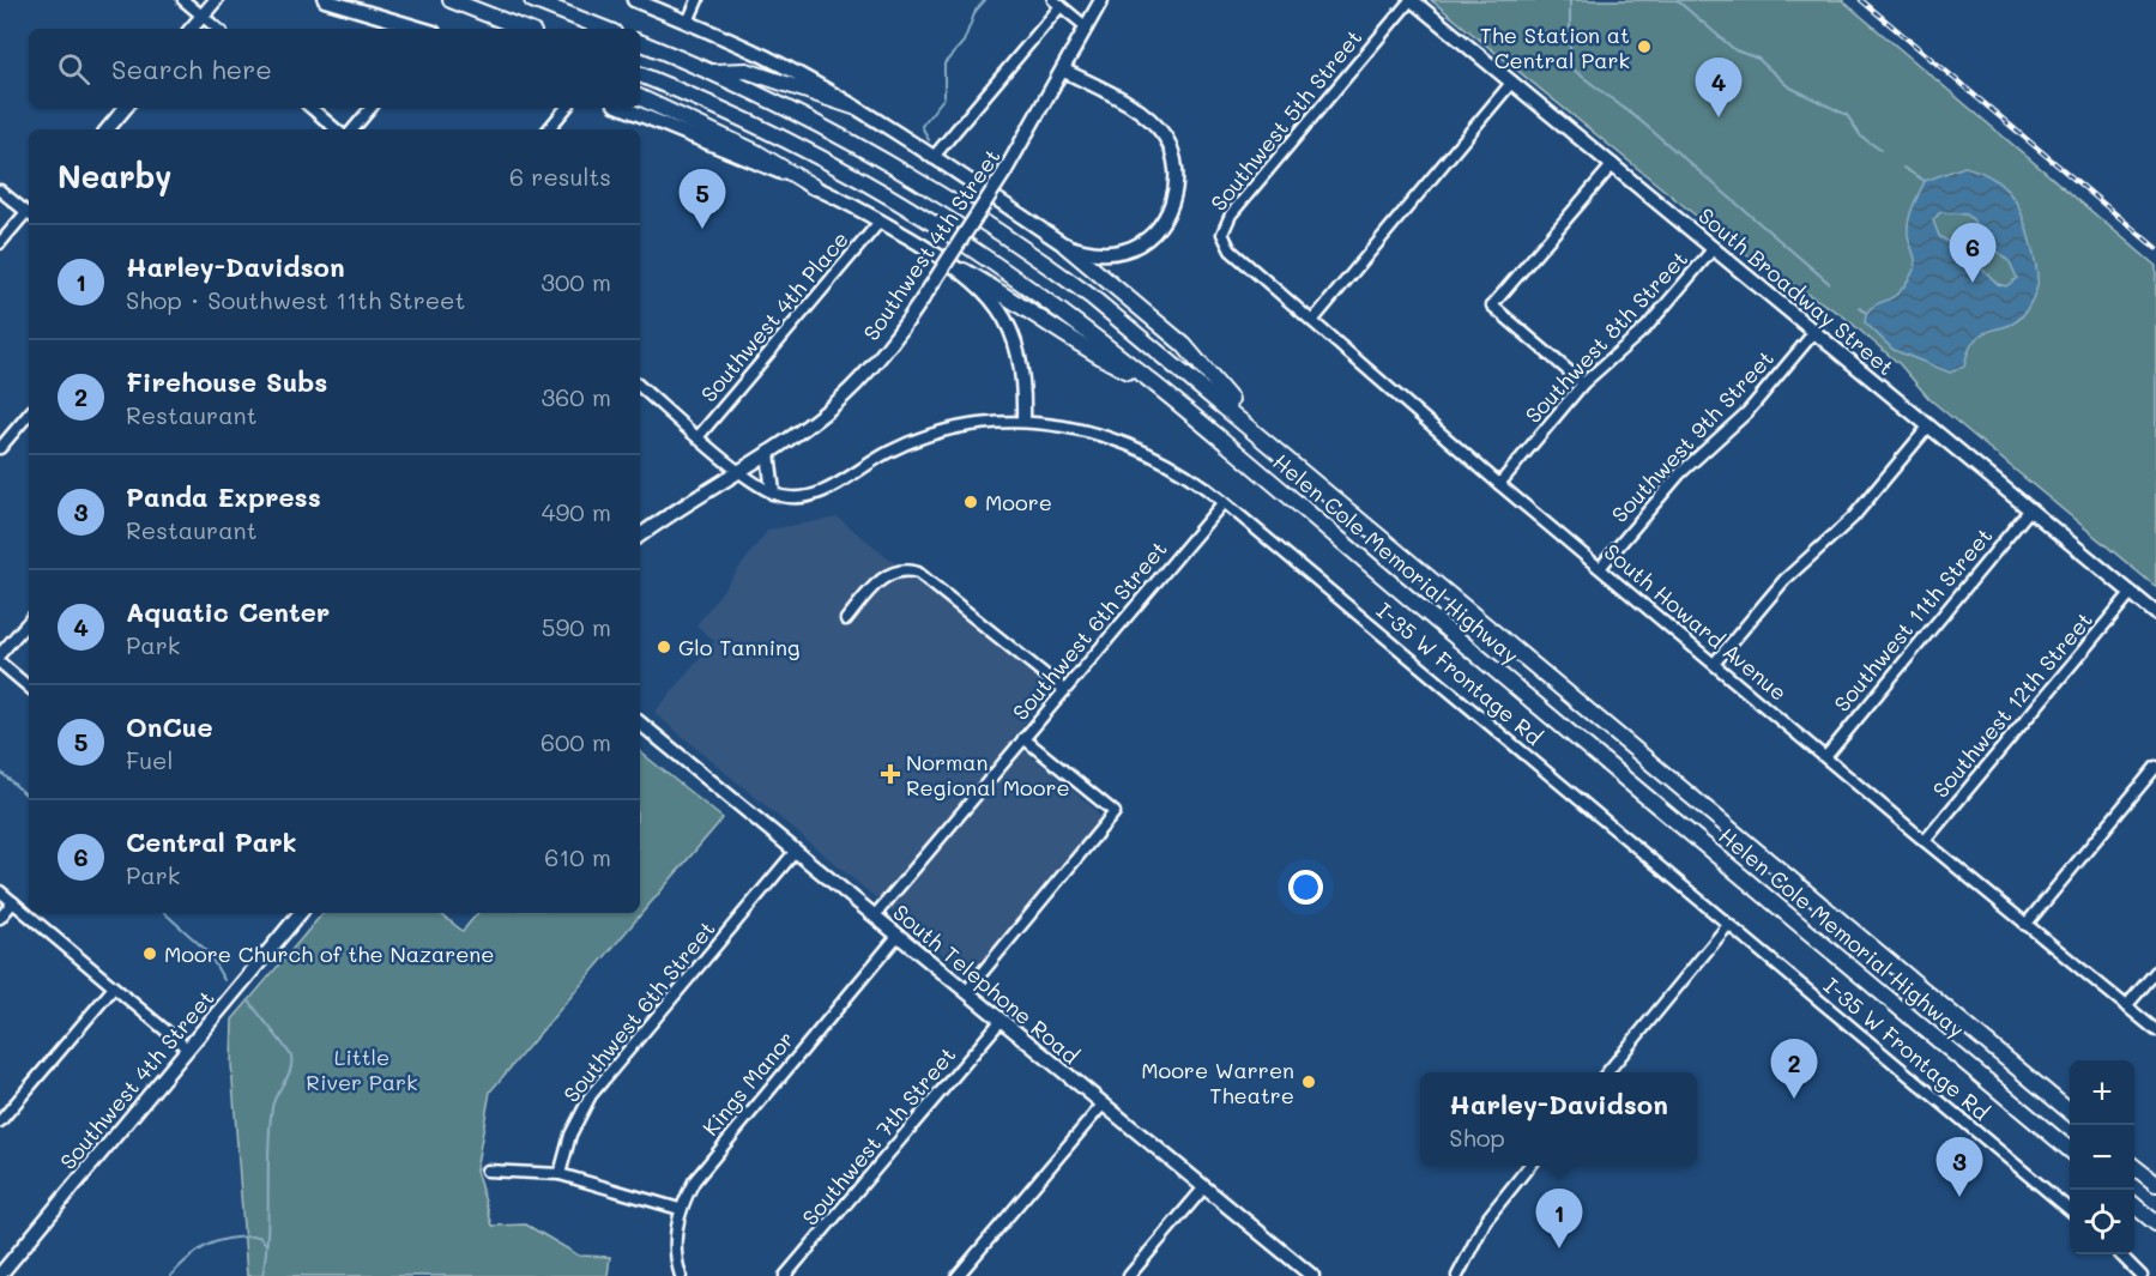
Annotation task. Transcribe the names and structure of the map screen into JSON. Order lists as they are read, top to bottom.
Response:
{
  "streets": {
    "highway": ["Helen Cole Memorial Highway"],
    "main road": ["Southwest 4th Street", "South Broadway Street", "South Telephone Road"],
    "street": [
      "Southwest 5th Street",
      "Southwest 4th Place",
      "Southwest 8th Street",
      "Southwest 9th Street",
      "Southwest 11th Street",
      "South Howard Avenue",
      "Southwest 6th Street",
      "I-35 W Frontage Rd",
      "Southwest 12th Street",
      "Kings Manor",
      "Southwest 7th Street"
    ]
  },
  "crossings": [
    ["Southwest 5th Street", "South Broadway Street"],
    ["Southwest 5th Street", "South Howard Avenue"],
    ["Southwest 4th Street", "I-35 W Frontage Rd"],
    ["South Broadway Street", "Southwest 8th Street"],
    ["South Broadway Street", "Southwest 9th Street"],
    ["South Broadway Street", "Southwest 11th Street"],
    ["South Broadway Street", "Southwest 12th Street"],
    ["Southwest 4th Place", "I-35 W Frontage Rd"],
    ["Southwest 8th Street", "South Howard Avenue"],
    ["Southwest 9th Street", "South Howard Avenue"],
    ["Southwest 11th Street", "South Howard Avenue"],
    ["South Howard Avenue", "Southwest 12th Street"],
    ["Southwest 6th Street", "I-35 W Frontage Rd"],
    ["Southwest 6th Street", "South Telephone Road"],
    ["South Telephone Road", "Kings Manor"],
    ["South Telephone Road", "Southwest 7th Street"]
  ],
  "parks": ["Little River Park"],
  "places": {
    "other": [
      "The Station at Central Park",
      "Moore",
      "Glo Tanning",
      "Moore Church of the Nazarene",
      "Moore Warren Theatre"
    ],
    "health": ["Norman Regional Moore"]
  },
  "page": {
    "search": "Search here",
    "pins": [
      "4",
      "5",
      "6",
      "2",
      "3",
      "1"
    ],
    "heading": ["Nearby", "6 results"],
    "list": [
      {
        "mark": "1",
        "name": "Harley-Davidson",
        "note": "Shop · Southwest 11th Street",
        "value": "300 m"
      },
      {
        "mark": "2",
        "name": "Firehouse Subs",
        "note": "Restaurant",
        "value": "360 m"
      },
      {
        "mark": "3",
        "name": "Panda Express",
        "note": "Restaurant",
        "value": "490 m"
      },
      {
        "mark": "4",
        "name": "Aquatic Center",
        "note": "Park",
        "value": "590 m"
      },
      {
        "mark": "5",
        "name": "OnCue",
        "note": "Fuel",
        "value": "600 m"
      },
      {
        "mark": "6",
        "name": "Central Park",
        "note": "Park",
        "value": "610 m"
      }
    ],
    "map_buttons": ["+", "−"],
    "popup": ["Harley-Davidson", "Shop"]
  }
}
